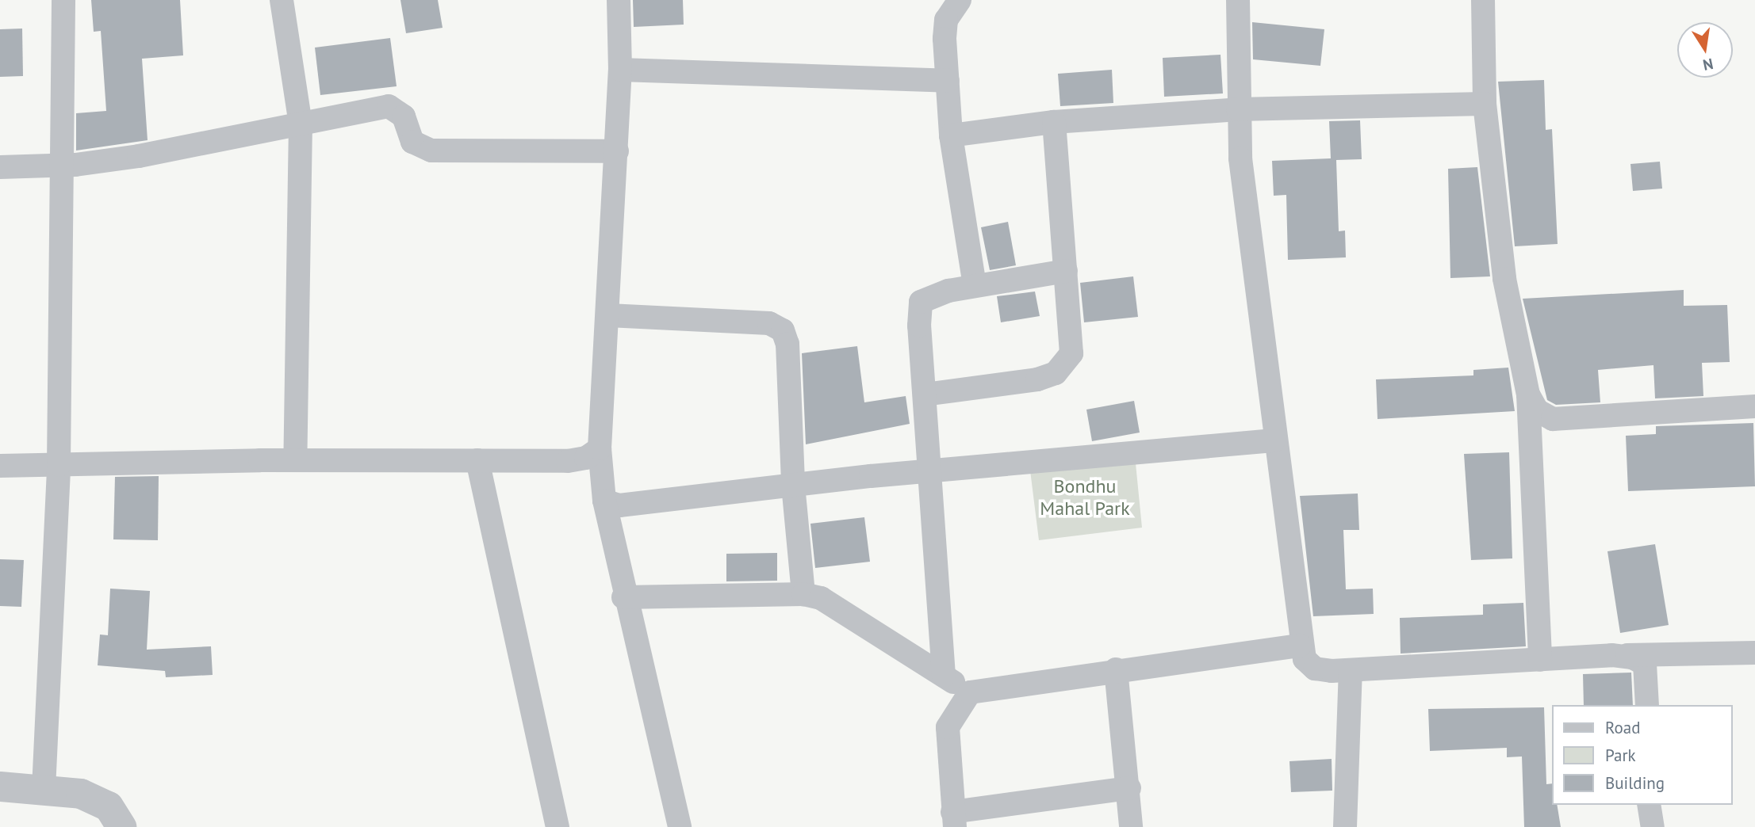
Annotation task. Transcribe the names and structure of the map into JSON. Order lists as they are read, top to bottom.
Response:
{
  "parks": ["Bondhu Mahal Park"],
  "legend": ["Road", "Park", "Building"],
  "north": "bottom"
}
